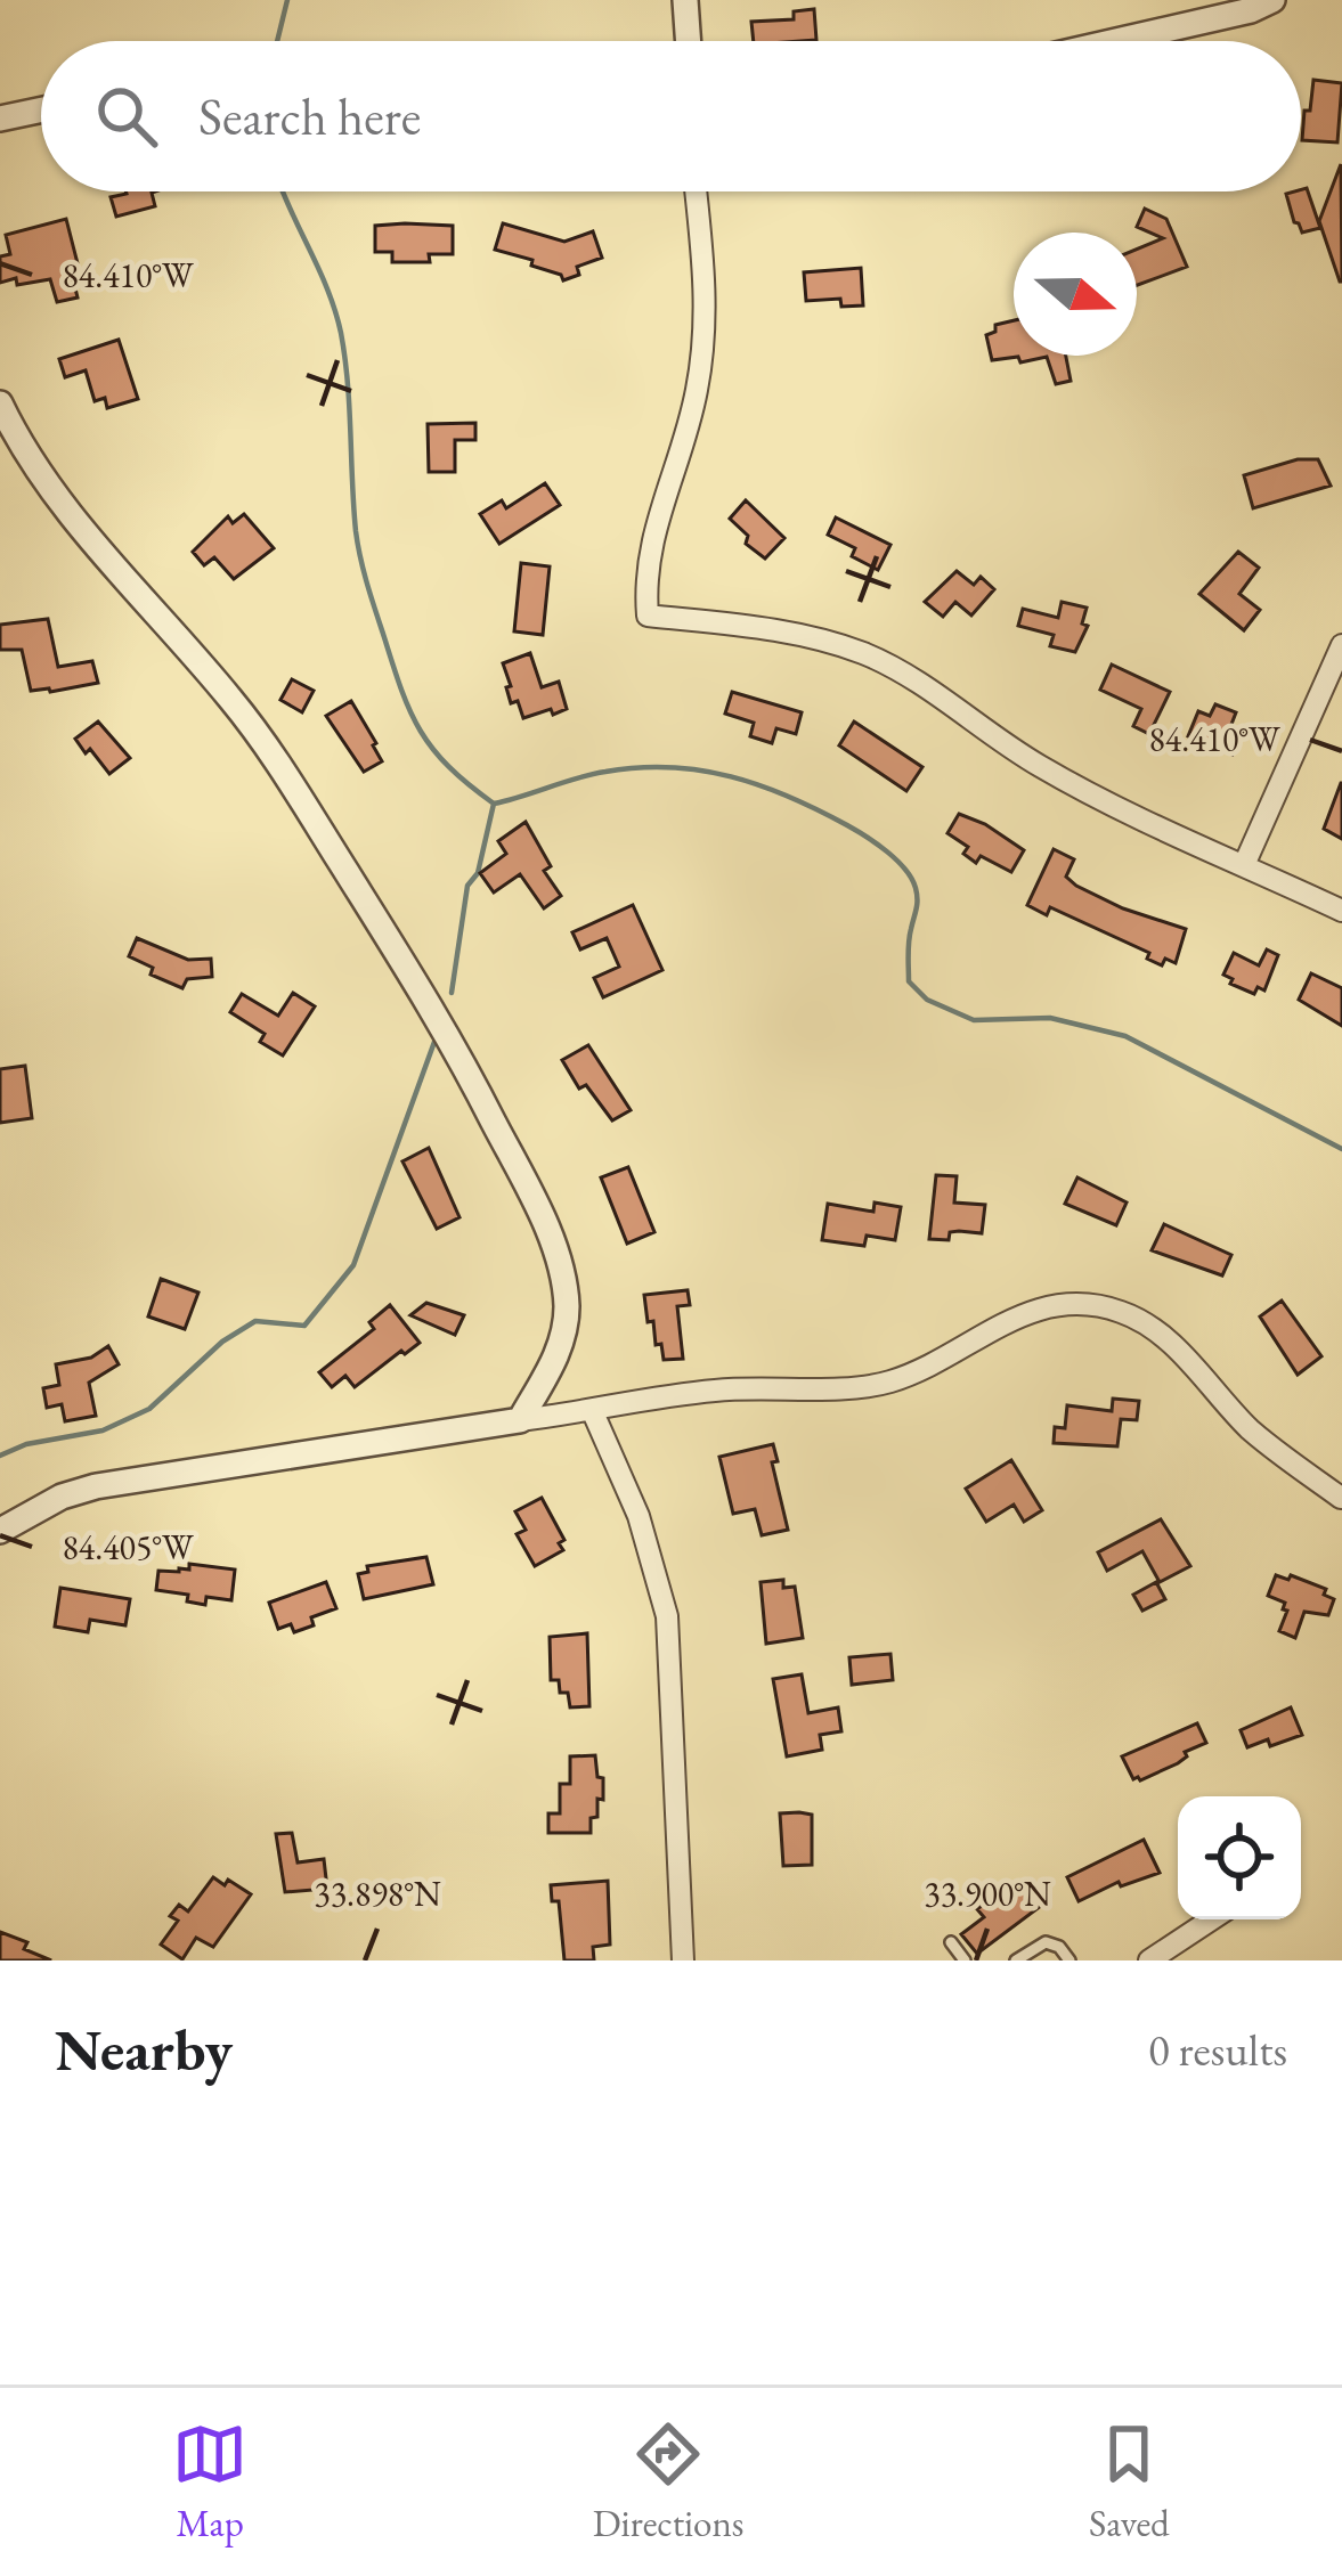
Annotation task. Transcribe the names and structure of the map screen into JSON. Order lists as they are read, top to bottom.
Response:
{
  "north": "right",
  "page": {
    "search": "Search here",
    "heading": ["Nearby", "0 results"],
    "nav": ["Map", "Directions", "Saved"]
  },
  "coordinates": [
    "84.410°W",
    "84.405°W",
    "33.898°N",
    "33.900°N"
  ]
}
